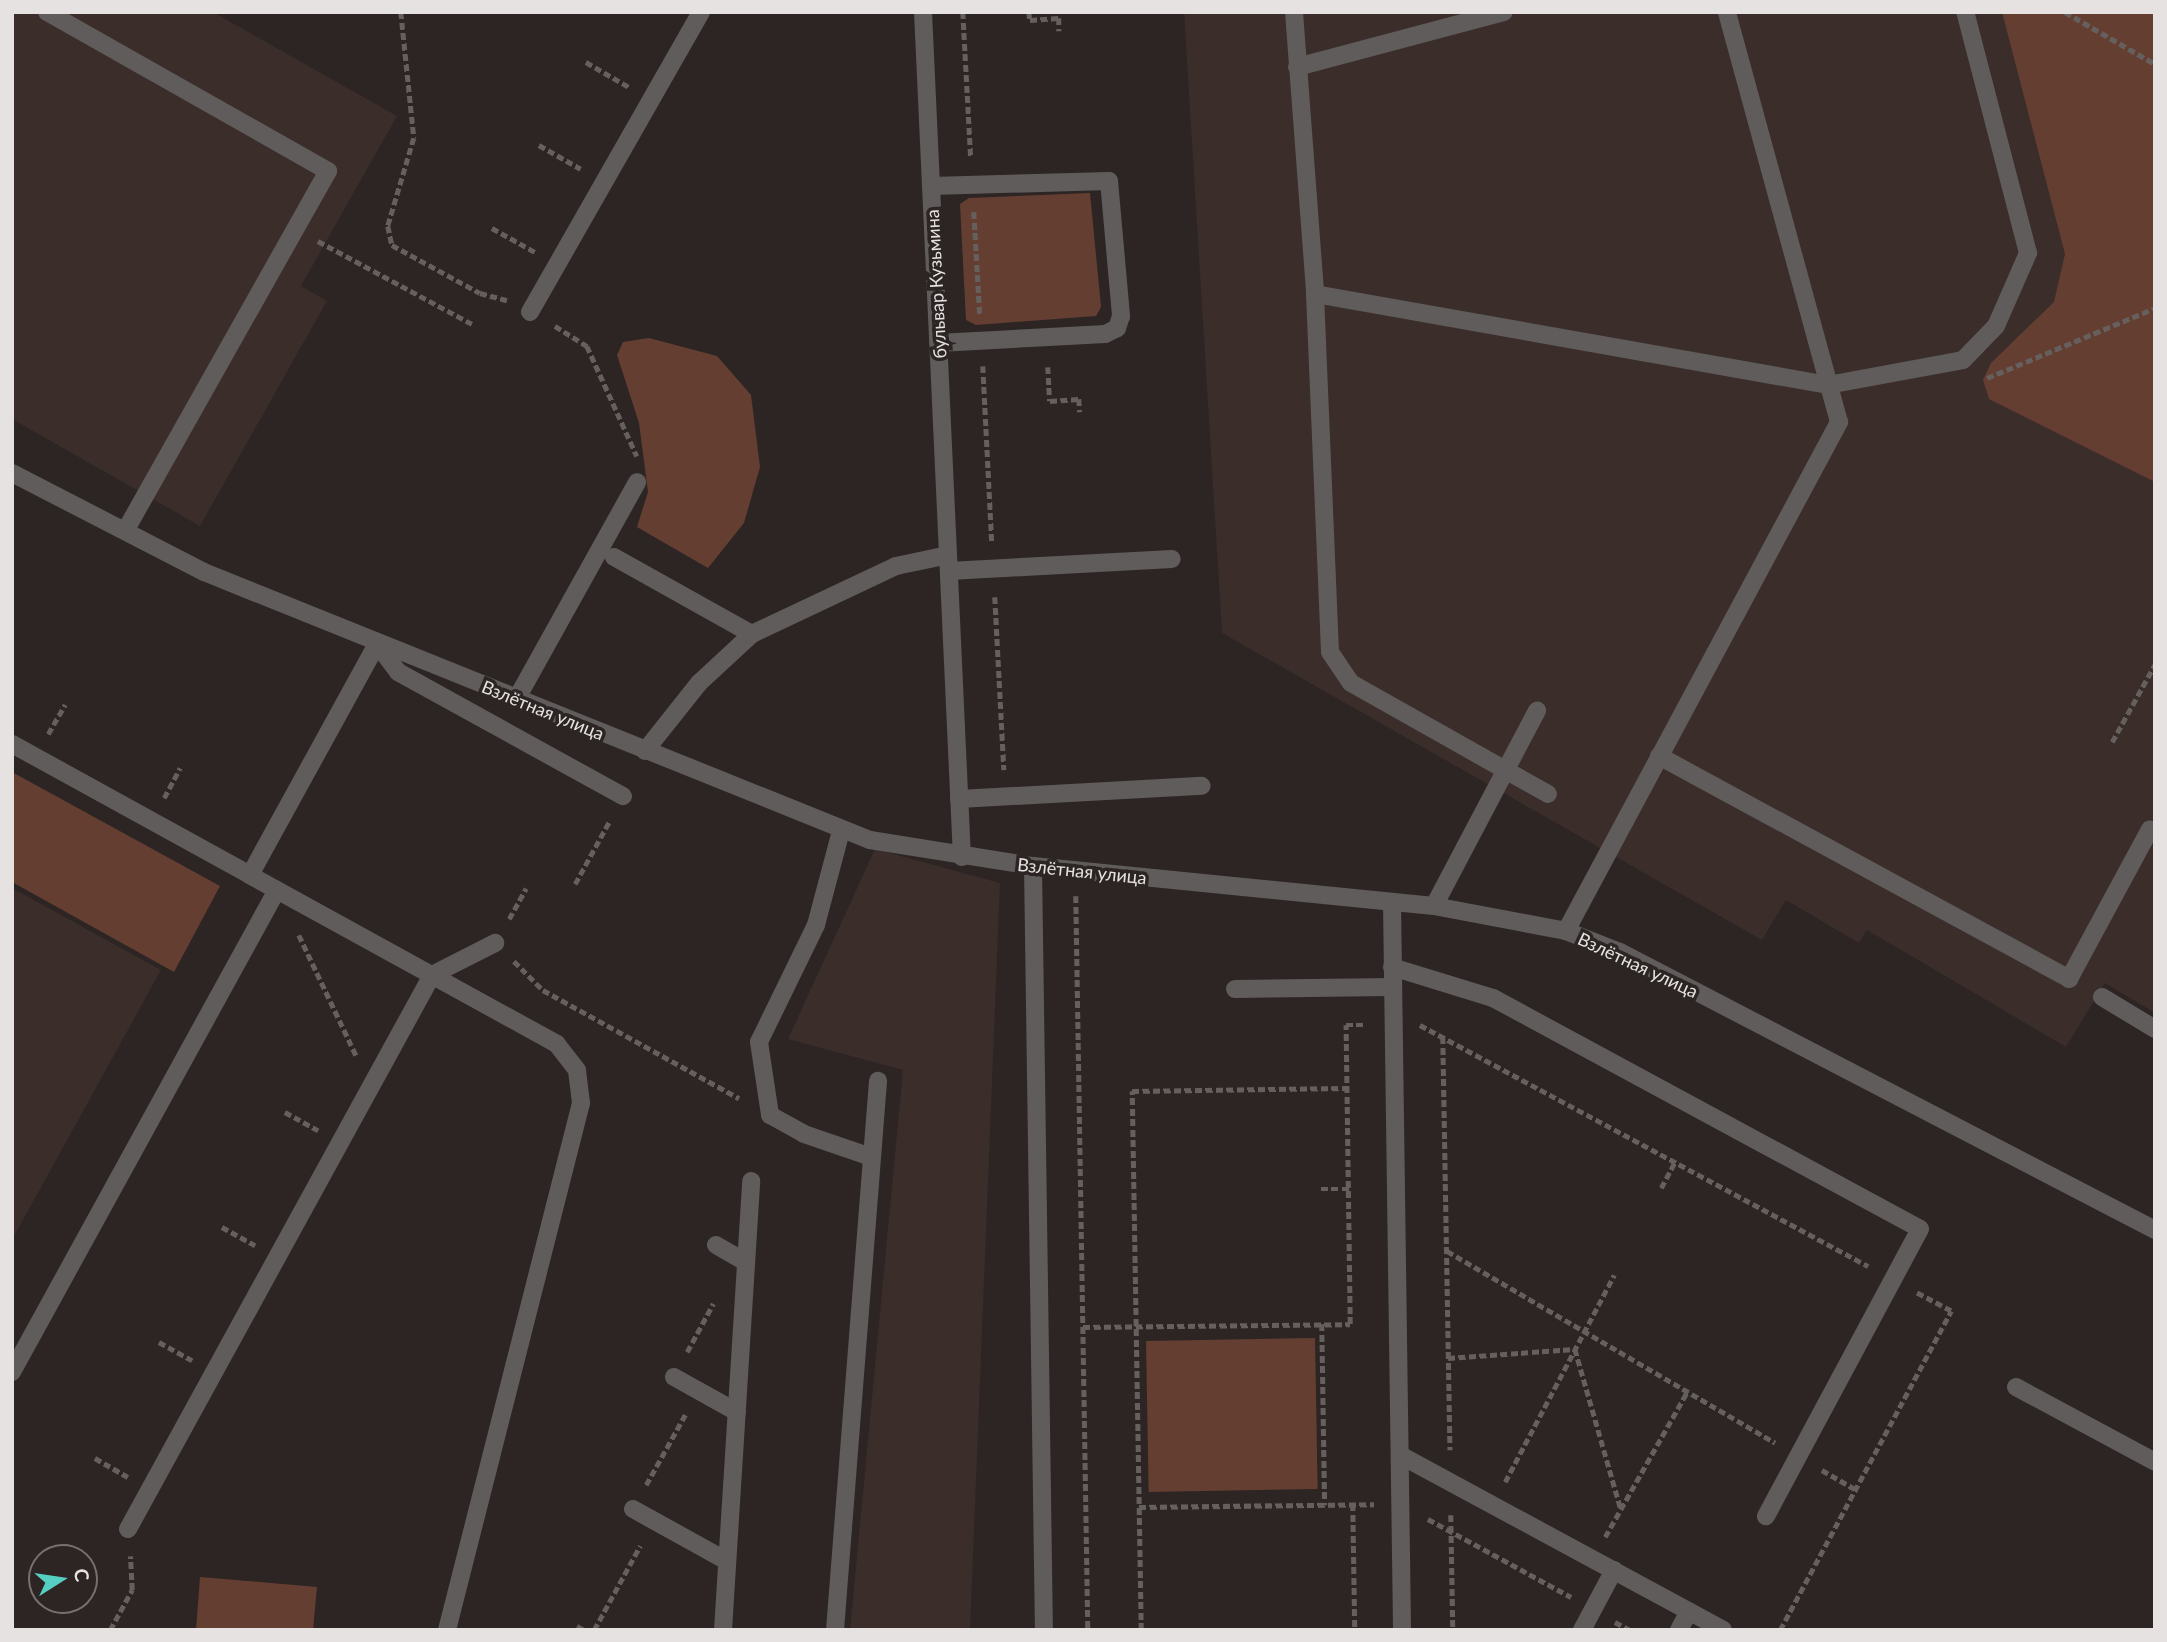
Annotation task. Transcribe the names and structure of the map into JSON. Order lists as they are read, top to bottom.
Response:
{
  "streets": {
    "street": ["бульвар Кузьмина", "Взлётная улица"]
  },
  "crossings": [
    ["бульвар Кузьмина", "Взлётная улица"]
  ],
  "north": "right"
}
